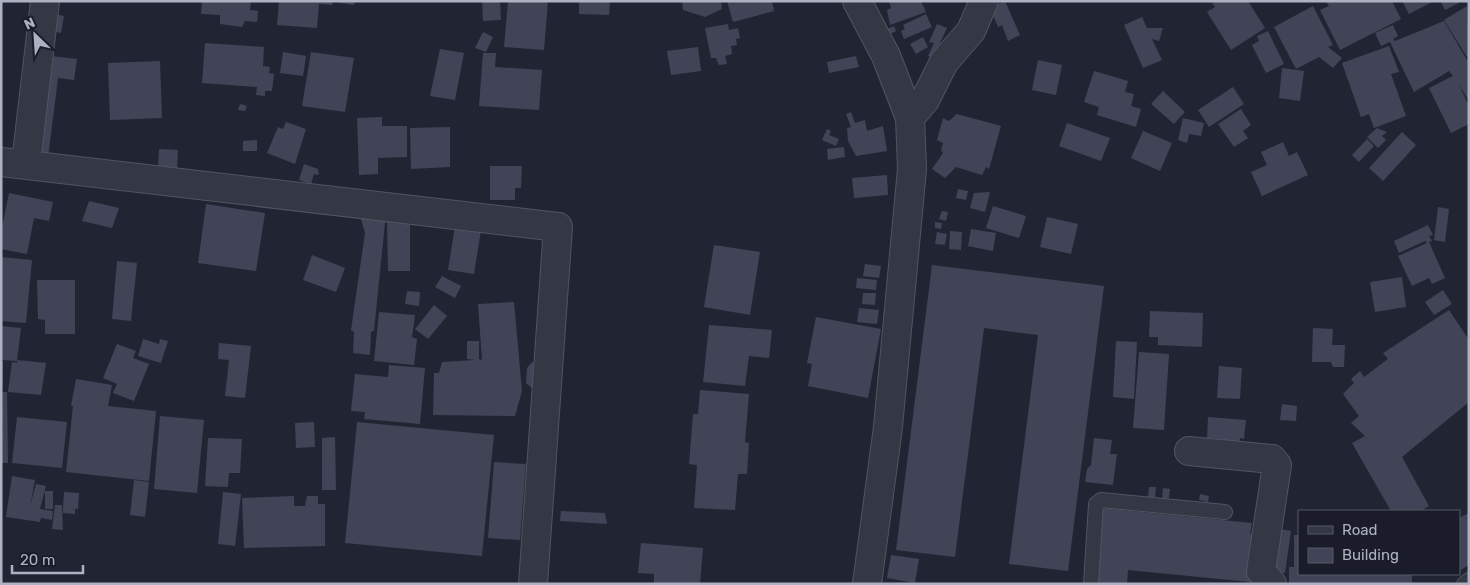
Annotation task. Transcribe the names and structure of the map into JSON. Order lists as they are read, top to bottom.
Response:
{
  "legend": ["Road", "Building"],
  "scale_bar": "20 m",
  "north": "top left"
}
